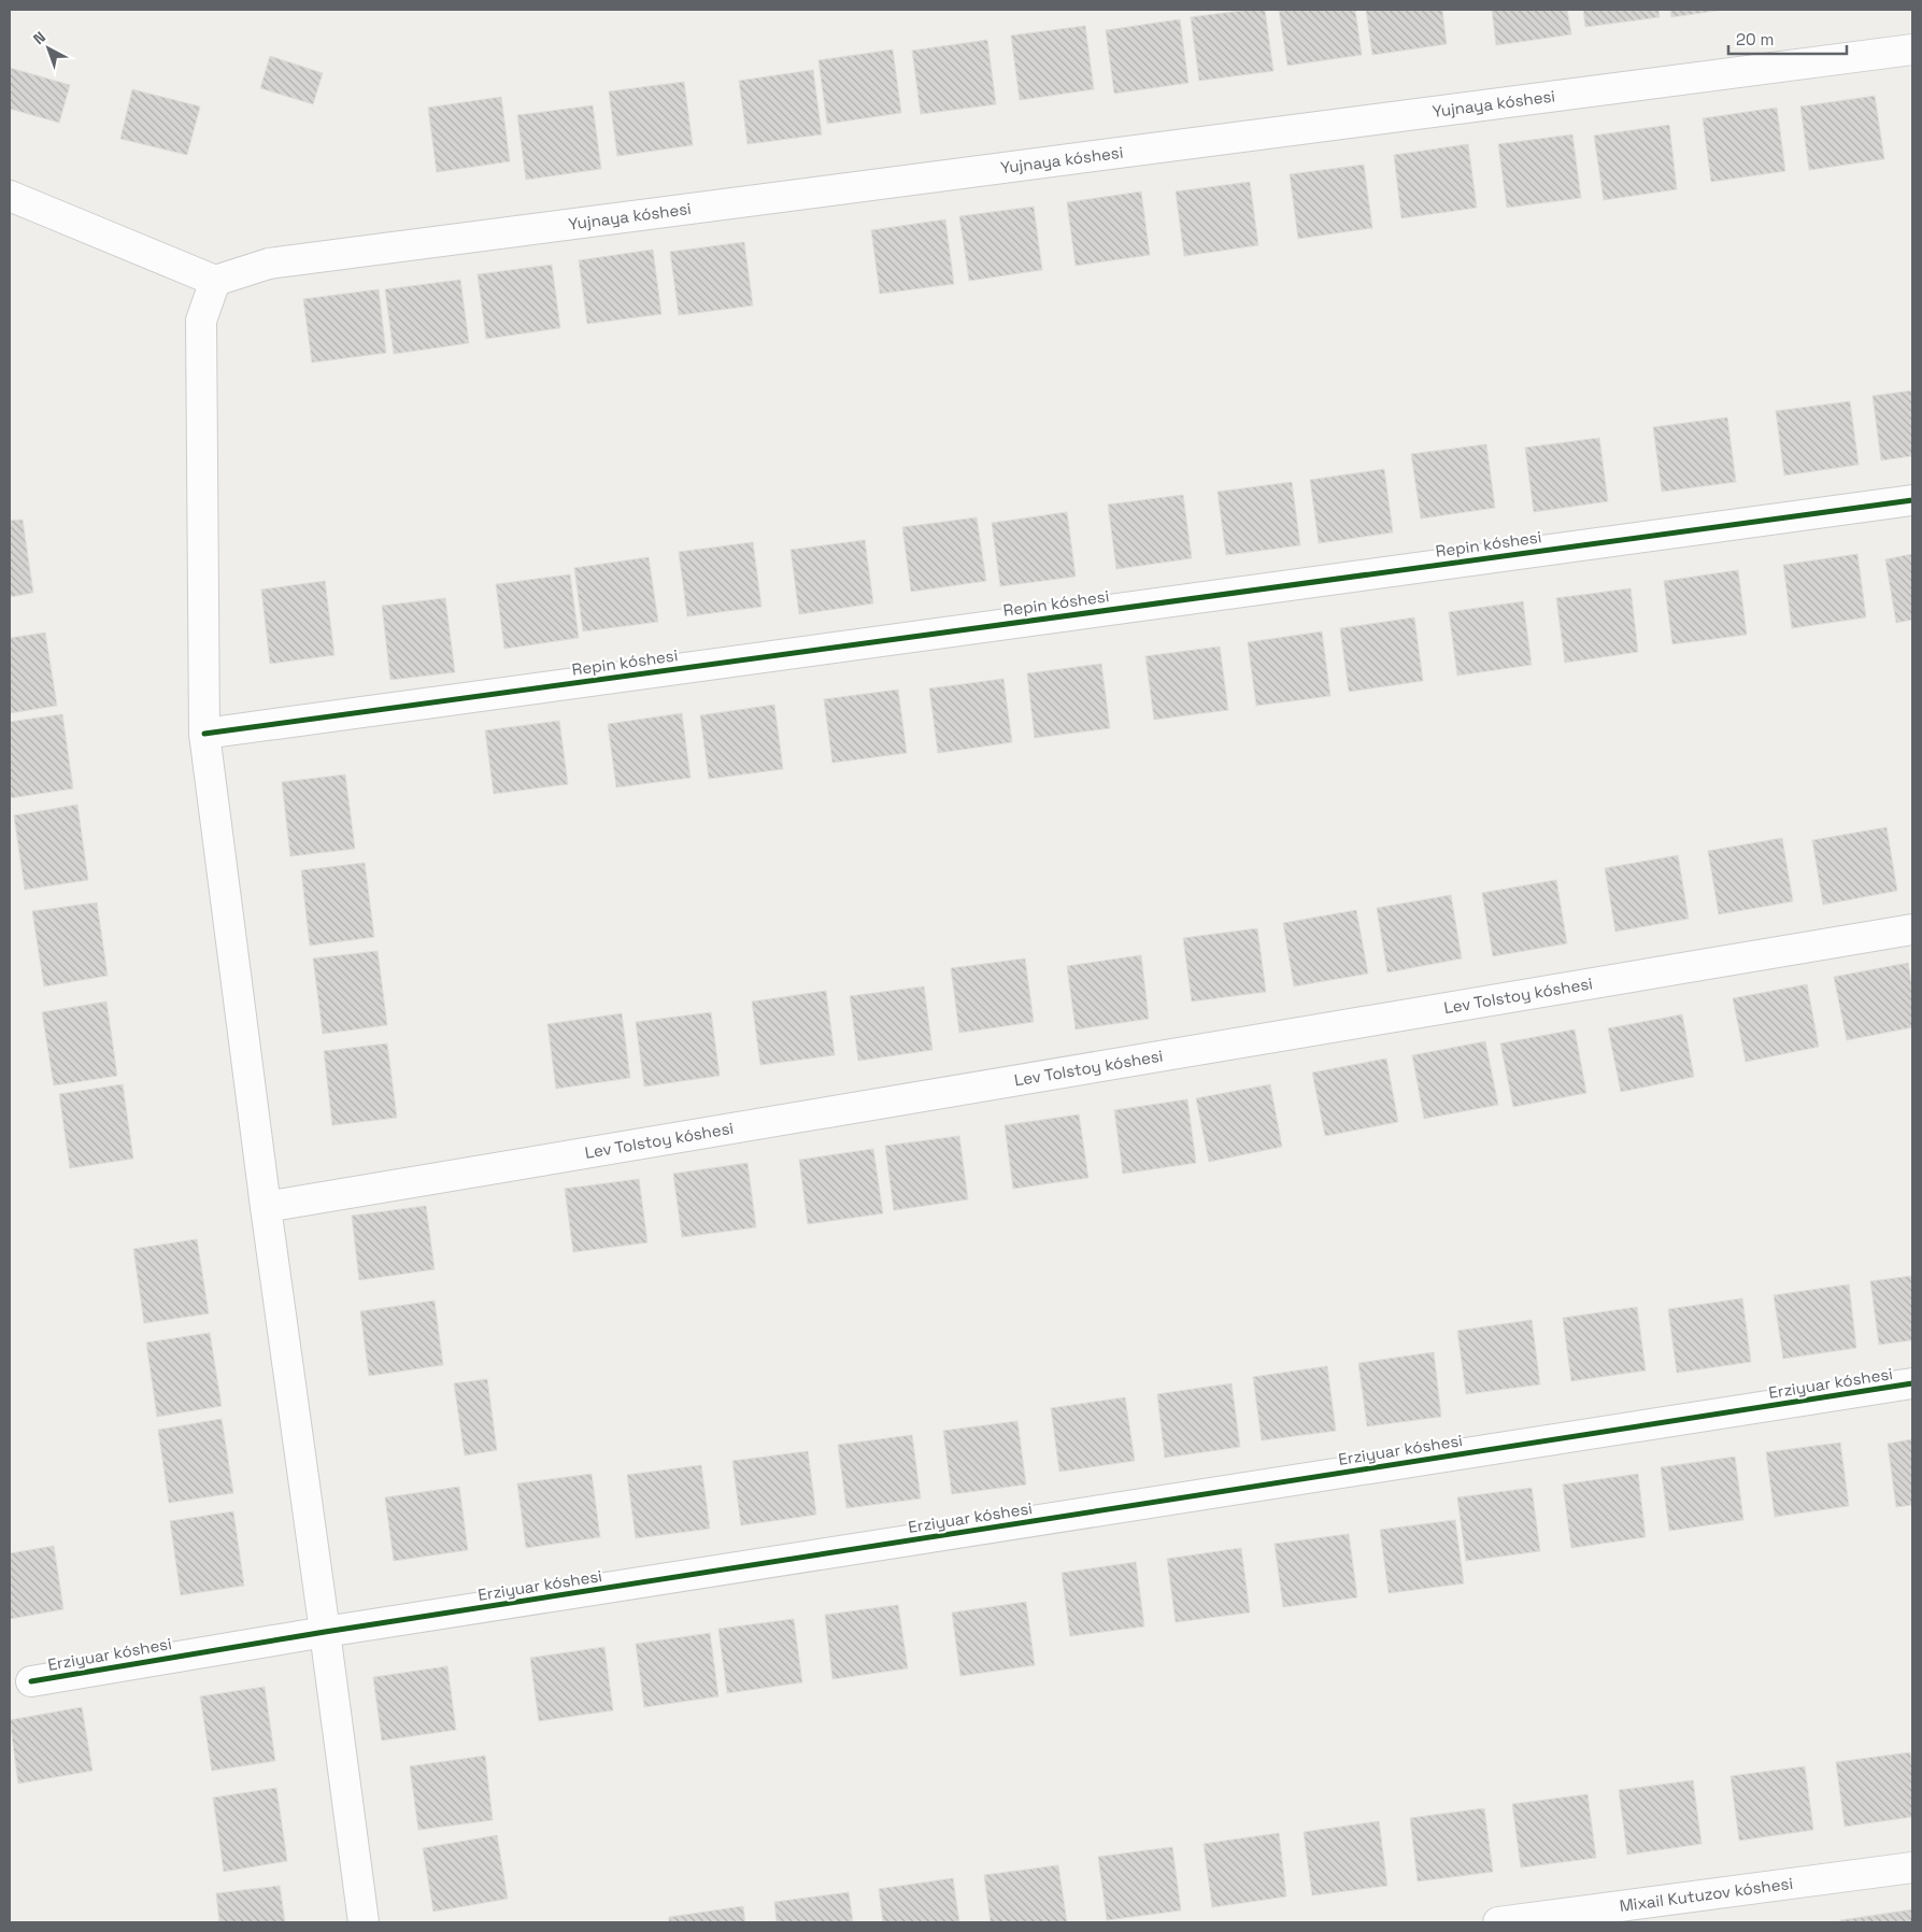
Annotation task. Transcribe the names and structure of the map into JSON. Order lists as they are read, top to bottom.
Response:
{
  "streets": {
    "street": [
      "Yujnaya kóshesi",
      "Repin kóshesi",
      "Lev Tolstoy kóshesi",
      "Erziyuar kóshesi",
      "Mixail Kutuzov kóshesi"
    ]
  },
  "scale_bar": "20 m",
  "north": "top left"
}
